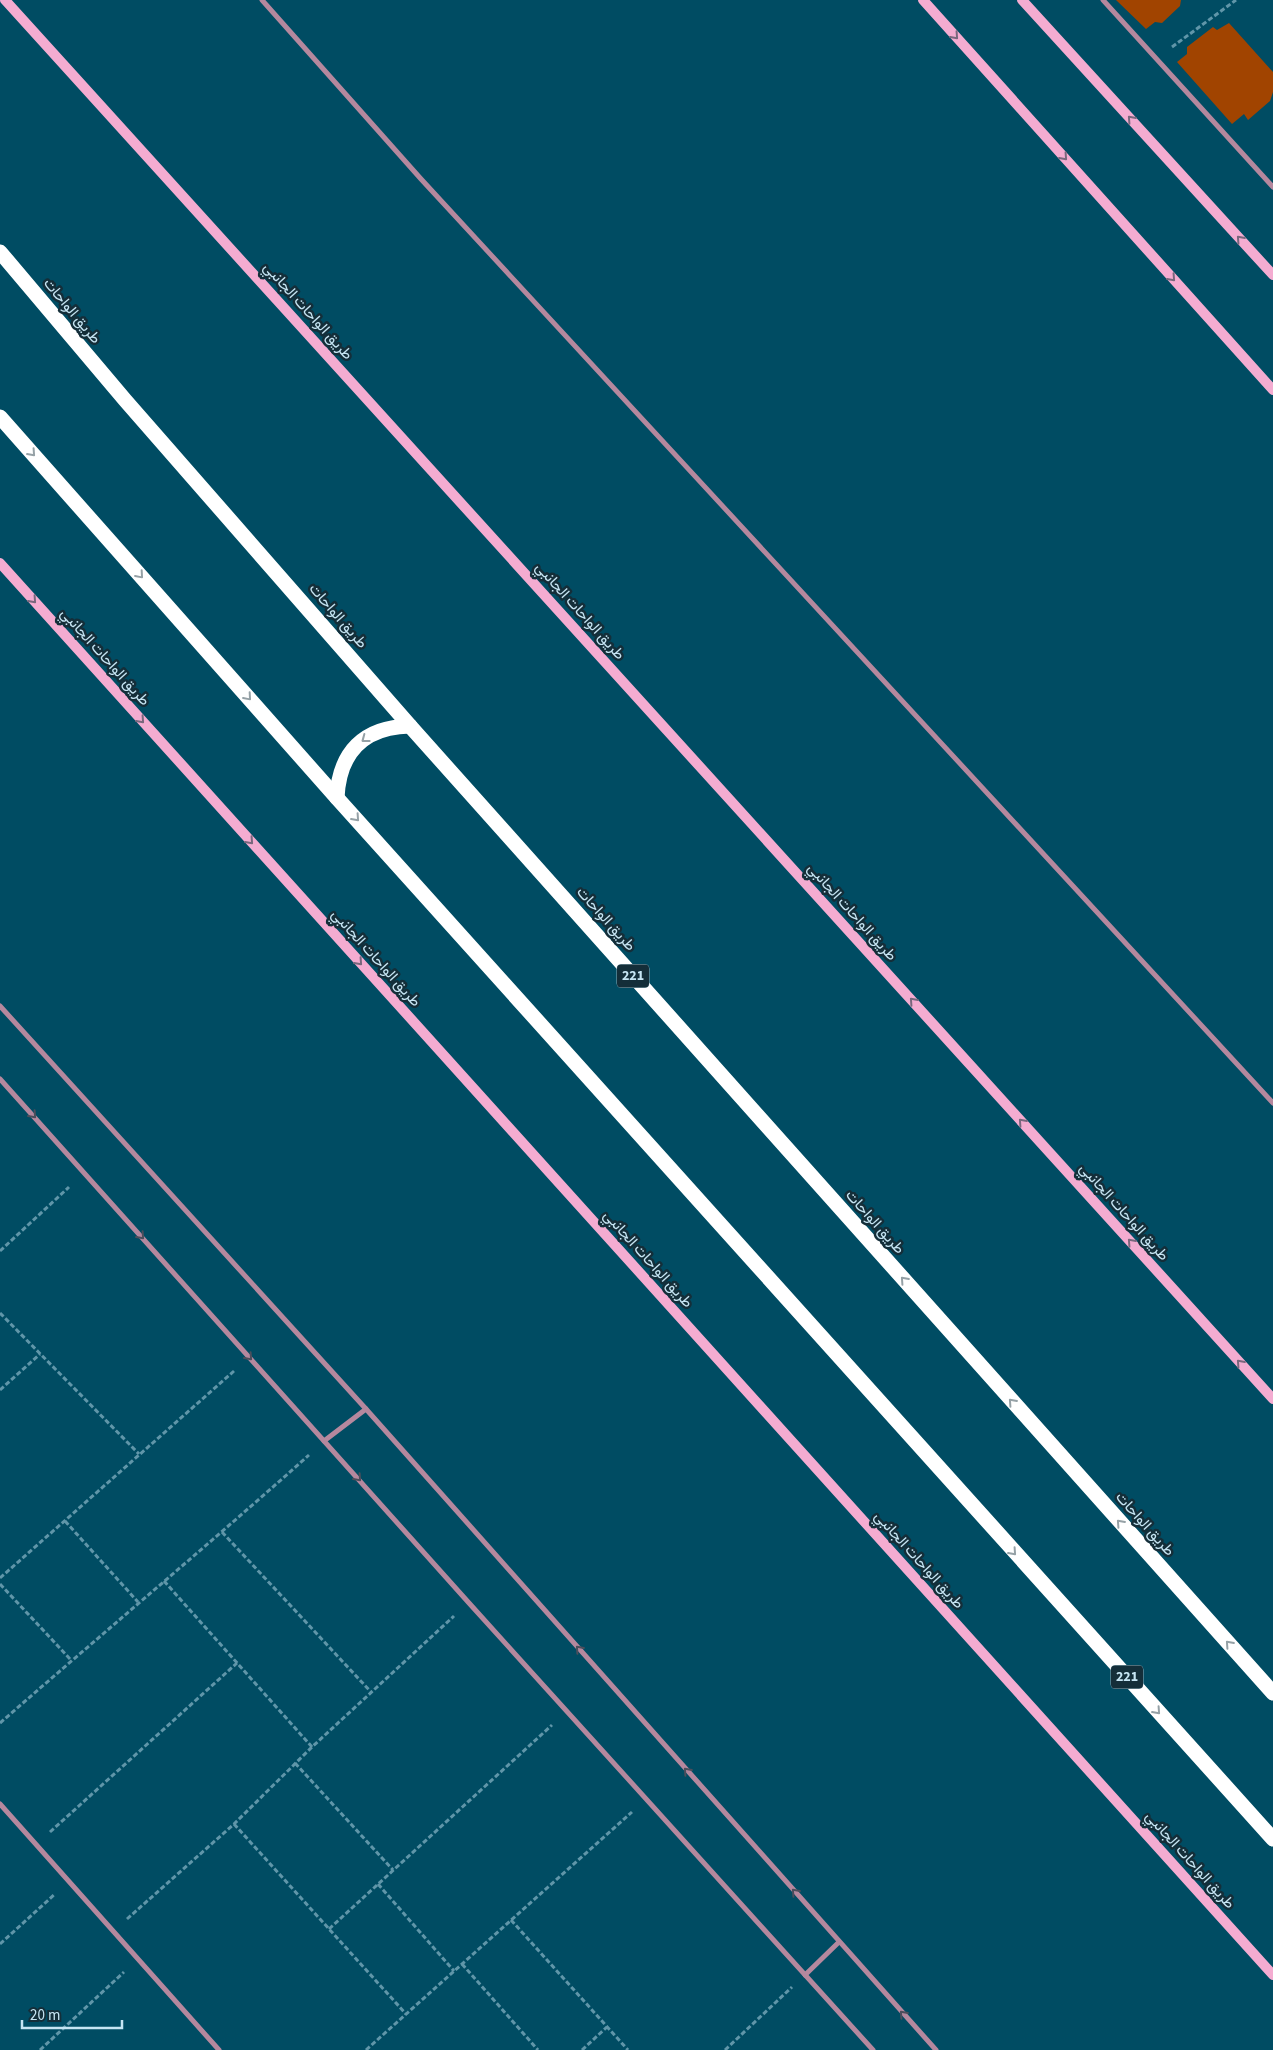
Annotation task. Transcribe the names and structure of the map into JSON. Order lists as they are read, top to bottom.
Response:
{
  "streets": {
    "highway": ["طريق الواحات", "221"],
    "street": ["طريق الواحات الجانبي"]
  },
  "scale_bar": "20 m"
}
